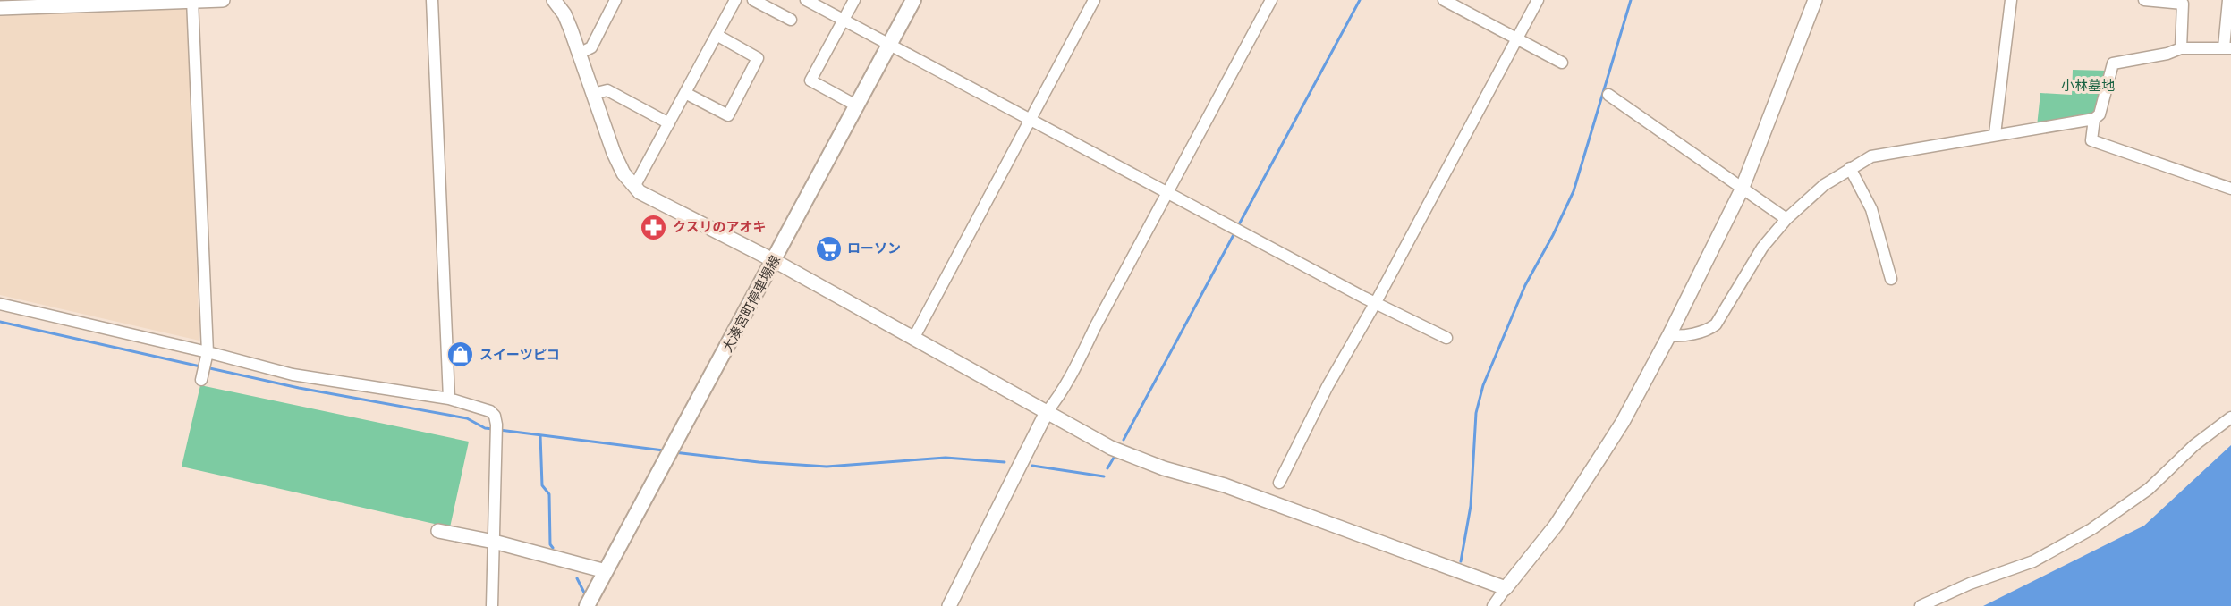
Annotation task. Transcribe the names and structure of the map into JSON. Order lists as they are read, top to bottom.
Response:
{
  "streets": {
    "main road": ["大湊宮町停車場線"]
  },
  "parks": ["小林墓地"],
  "places": {
    "pharmacy": ["クスリのアオキ"],
    "supermarket": ["ローソン"],
    "shop": ["スイーツピコ"]
  }
}
